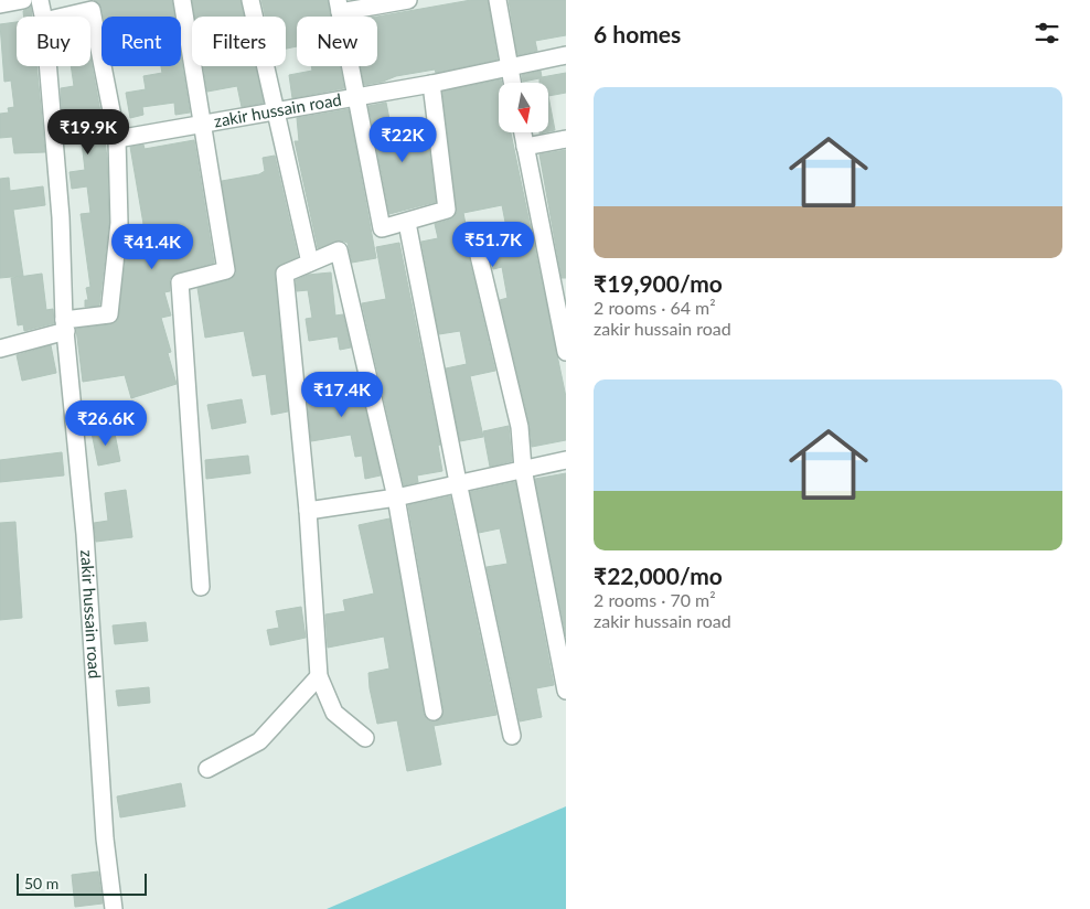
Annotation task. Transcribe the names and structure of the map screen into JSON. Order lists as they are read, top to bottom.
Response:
{
  "streets": {
    "street": ["zakir hussain road"]
  },
  "scale_bar": "50 m",
  "north": "bottom",
  "page": {
    "heading": "6 homes",
    "chip": [
      "Buy",
      "Rent",
      "Filters",
      "New"
    ],
    "list": [
      {
        "name": "₹19,900/mo",
        "note": "2 rooms · 64 m² · zakir hussain road"
      },
      {
        "name": "₹22,000/mo",
        "note": "2 rooms · 70 m² · zakir hussain road"
      }
    ],
    "price": [
      "₹19.9K",
      "₹22K",
      "₹51.7K",
      "₹41.4K",
      "₹17.4K",
      "₹26.6K"
    ],
    "scale": "50 m"
  }
}
